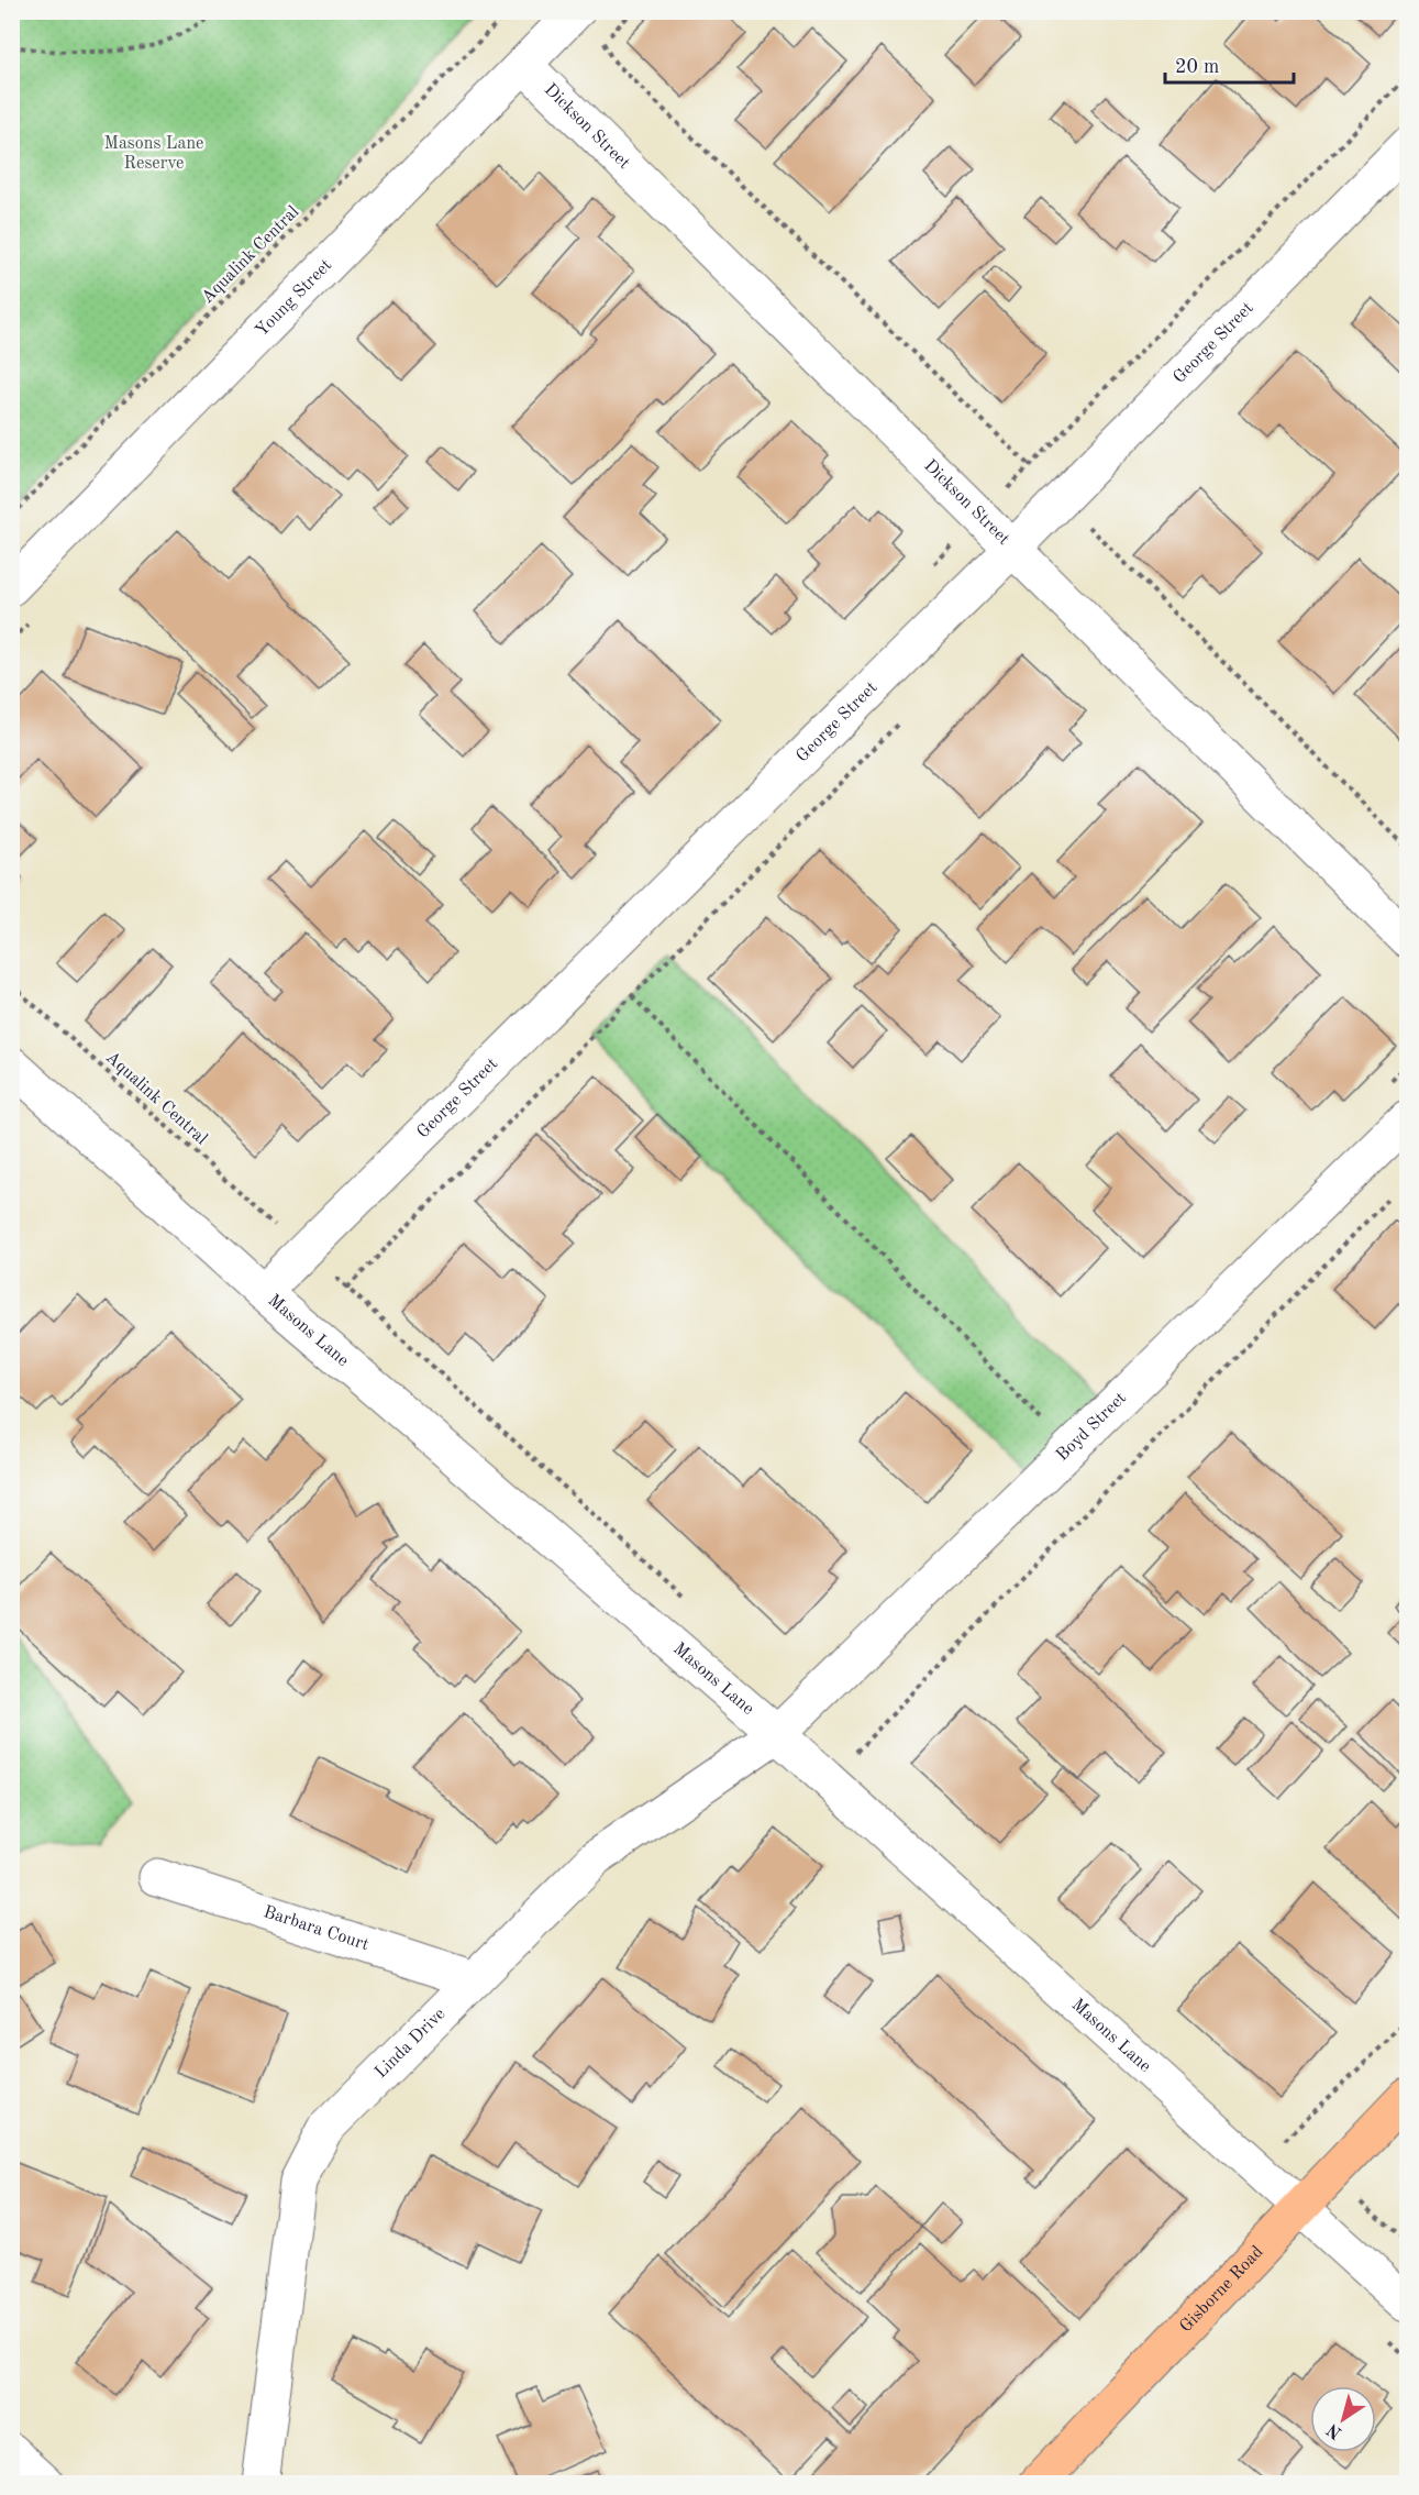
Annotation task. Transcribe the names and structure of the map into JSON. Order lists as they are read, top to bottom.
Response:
{
  "streets": {
    "main road": ["Gisborne Road"],
    "street": [
      "Dickson Street",
      "Young Street",
      "George Street",
      "Masons Lane",
      "Boyd Street",
      "Barbara Court",
      "Linda Drive"
    ],
    "path": ["Aqualink Central"]
  },
  "crossings": [
    ["Dickson Street", "Young Street"],
    ["Dickson Street", "George Street"],
    ["George Street", "Masons Lane"],
    ["Masons Lane", "Boyd Street"],
    ["Masons Lane", "Linda Drive"],
    ["Masons Lane", "Gisborne Road"],
    ["Boyd Street", "Linda Drive"],
    ["Barbara Court", "Linda Drive"]
  ],
  "parks": ["Masons Lane Reserve"],
  "scale_bar": "20 m",
  "north": "bottom left"
}
